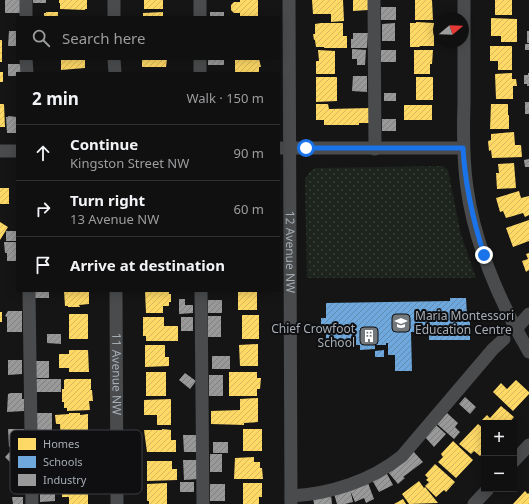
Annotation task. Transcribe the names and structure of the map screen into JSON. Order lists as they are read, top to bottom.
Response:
{
  "streets": {
    "street": ["12 Avenue NW", "11 Avenue NW"]
  },
  "places": {
    "school or university": ["Maria Montessori Education Centre"],
    "building": ["Chief Crowfoot School"]
  },
  "legend": ["Homes", "Schools", "Industry"],
  "north": "right",
  "page": {
    "search": "Search here",
    "heading": ["2 min", "Walk · 150 m"],
    "list": [
      ["Continue", "Kingston Street NW", "90 m"],
      ["Turn right", "13 Avenue NW", "60 m"],
      "Arrive at destination"
    ],
    "map_buttons": ["+", "−"]
  }
}
